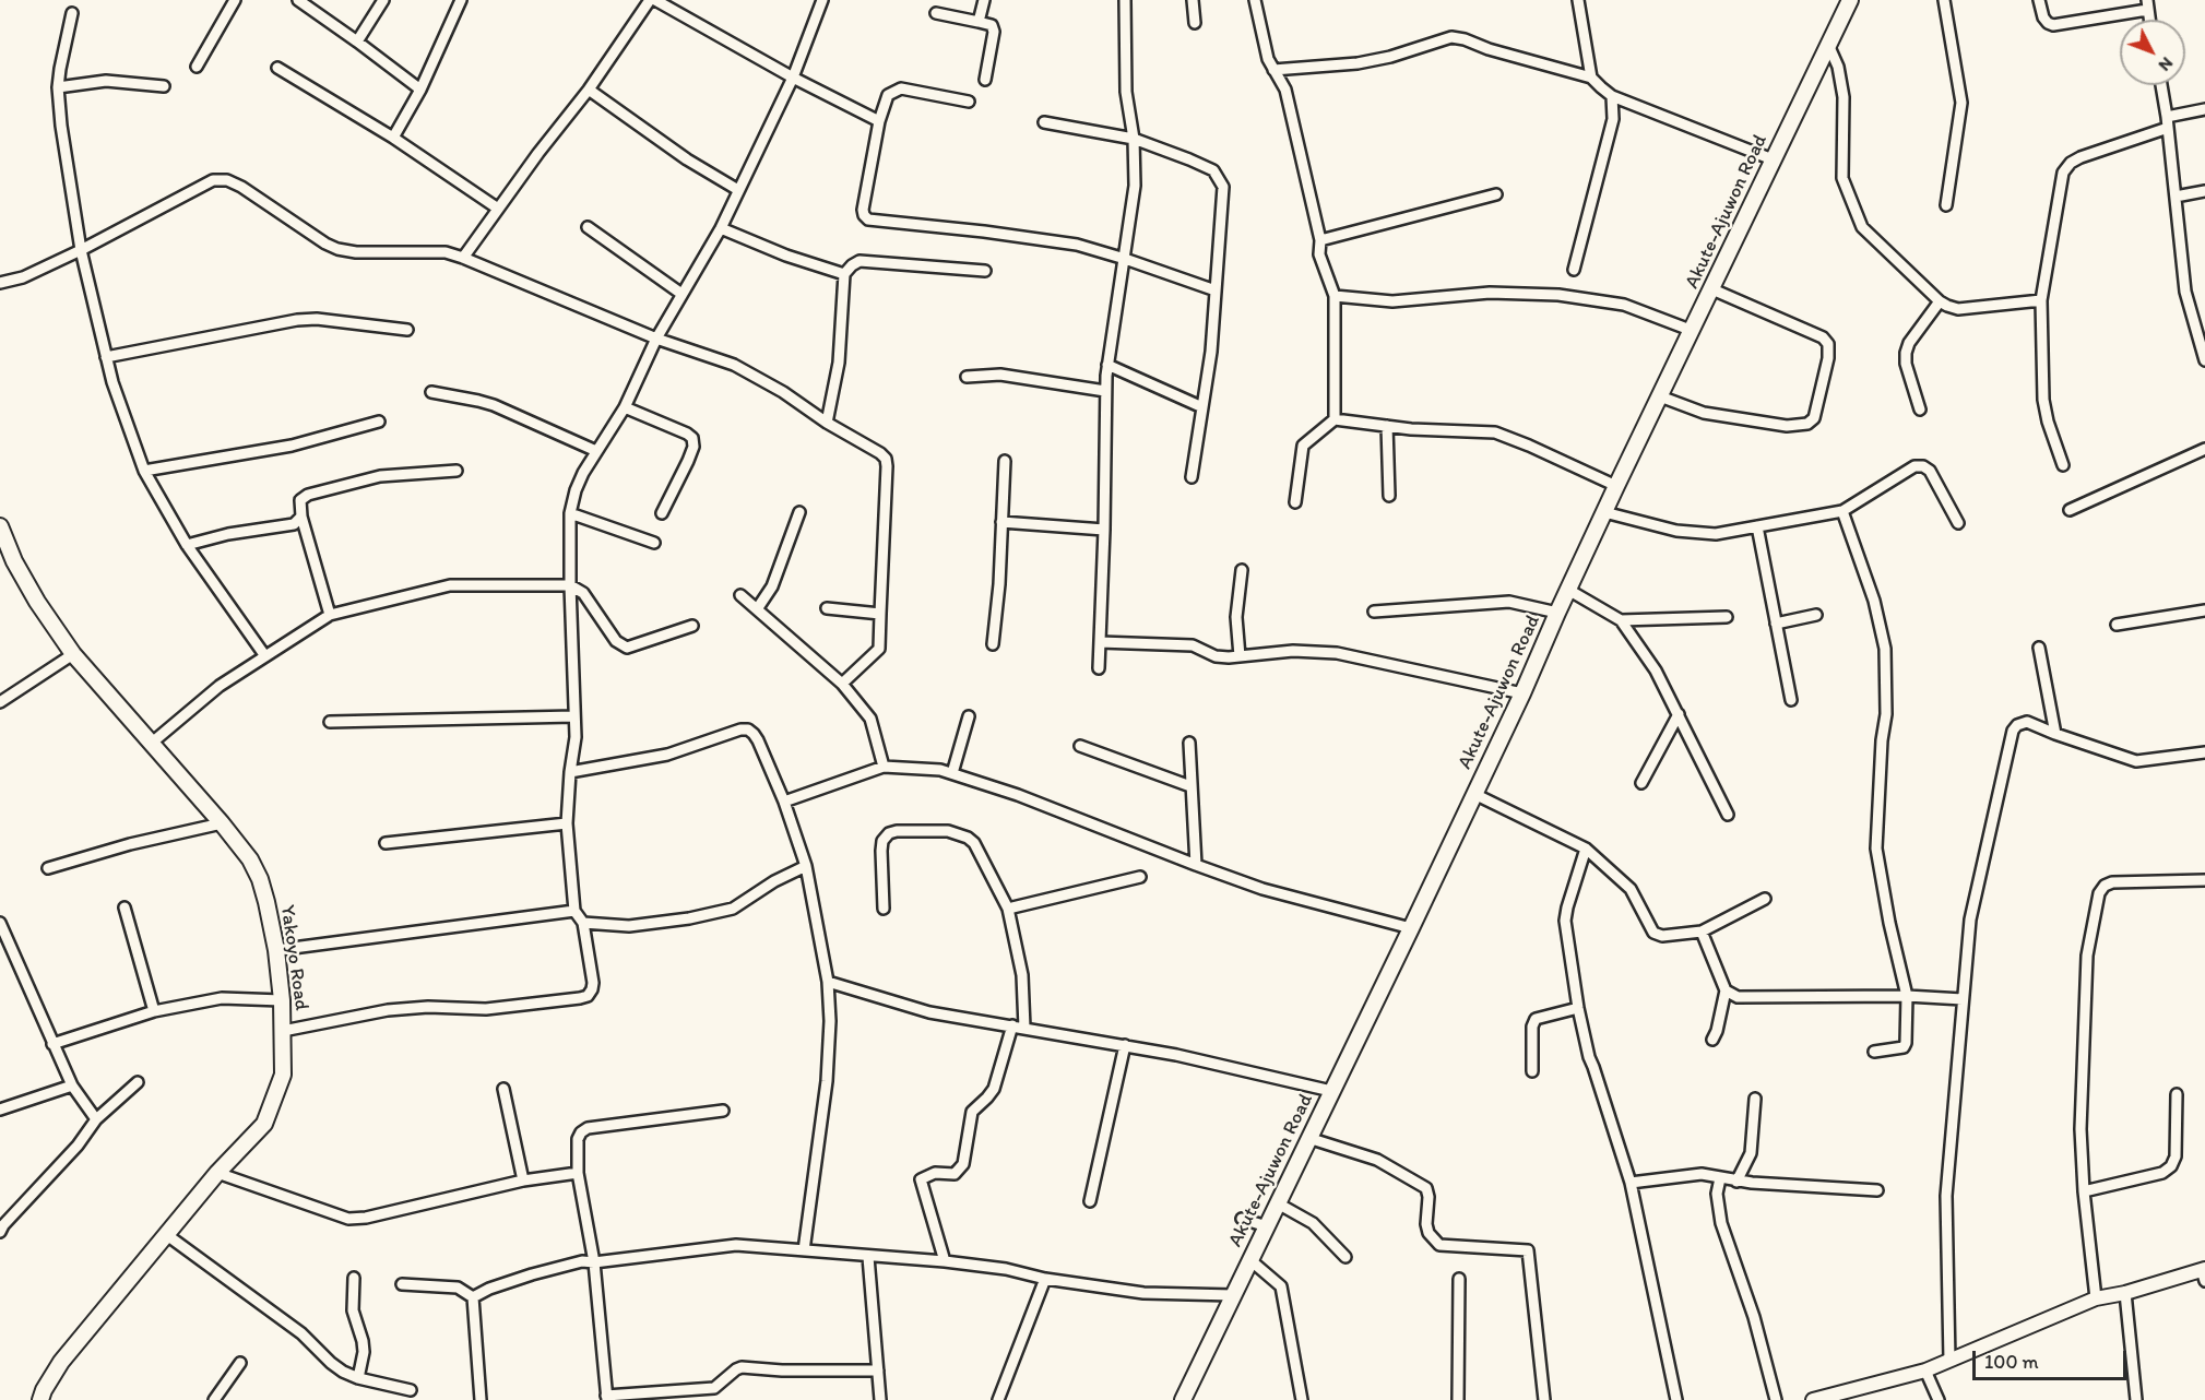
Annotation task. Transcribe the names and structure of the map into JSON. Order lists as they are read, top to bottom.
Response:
{
  "streets": {
    "main road": ["Akute-Ajuwon Road", "Yakoyo Road"]
  },
  "scale_bar": "100 m",
  "north": "bottom right"
}
